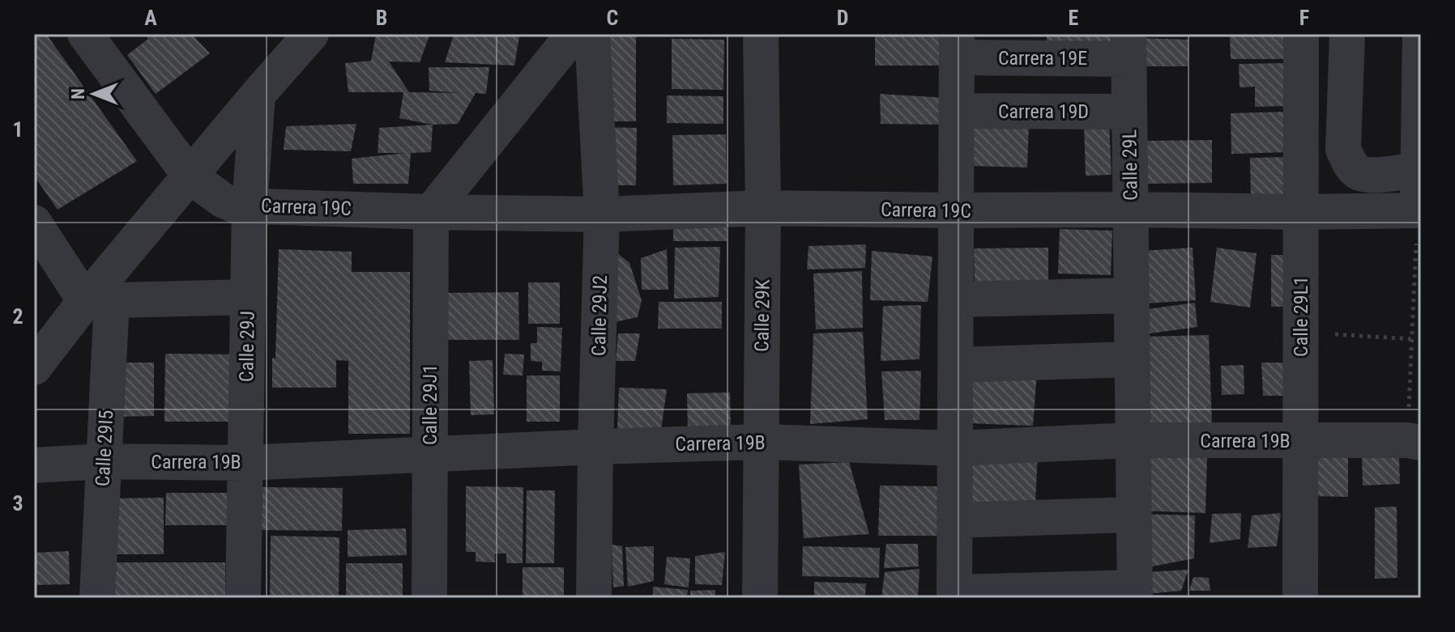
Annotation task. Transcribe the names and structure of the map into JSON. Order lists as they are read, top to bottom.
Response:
{
  "streets": {
    "street": [
      "Carrera 19E",
      "Carrera 19D",
      "Calle 29L",
      "Carrera 19C",
      "Calle 29J2",
      "Calle 29K",
      "Calle 29L1",
      "Calle 29J",
      "Calle 29J1",
      "Carrera 19B",
      "Calle 29I5"
    ]
  },
  "crossings": [
    ["Carrera 19E", "Calle 29L"],
    ["Carrera 19D", "Calle 29L"],
    ["Calle 29L", "Carrera 19C"],
    ["Calle 29L", "Carrera 19B"],
    ["Carrera 19C", "Calle 29J2"],
    ["Carrera 19C", "Calle 29K"],
    ["Carrera 19C", "Calle 29L1"],
    ["Carrera 19C", "Calle 29J"],
    ["Carrera 19C", "Calle 29J1"],
    ["Calle 29J2", "Carrera 19B"],
    ["Calle 29K", "Carrera 19B"],
    ["Calle 29L1", "Carrera 19B"],
    ["Calle 29J", "Carrera 19B"],
    ["Calle 29J1", "Carrera 19B"],
    ["Carrera 19B", "Calle 29I5"]
  ],
  "north": "left",
  "grid": {
    "columns": [
      "A",
      "B",
      "C",
      "D",
      "E",
      "F"
    ],
    "rows": ["1", "2", "3"]
  }
}
